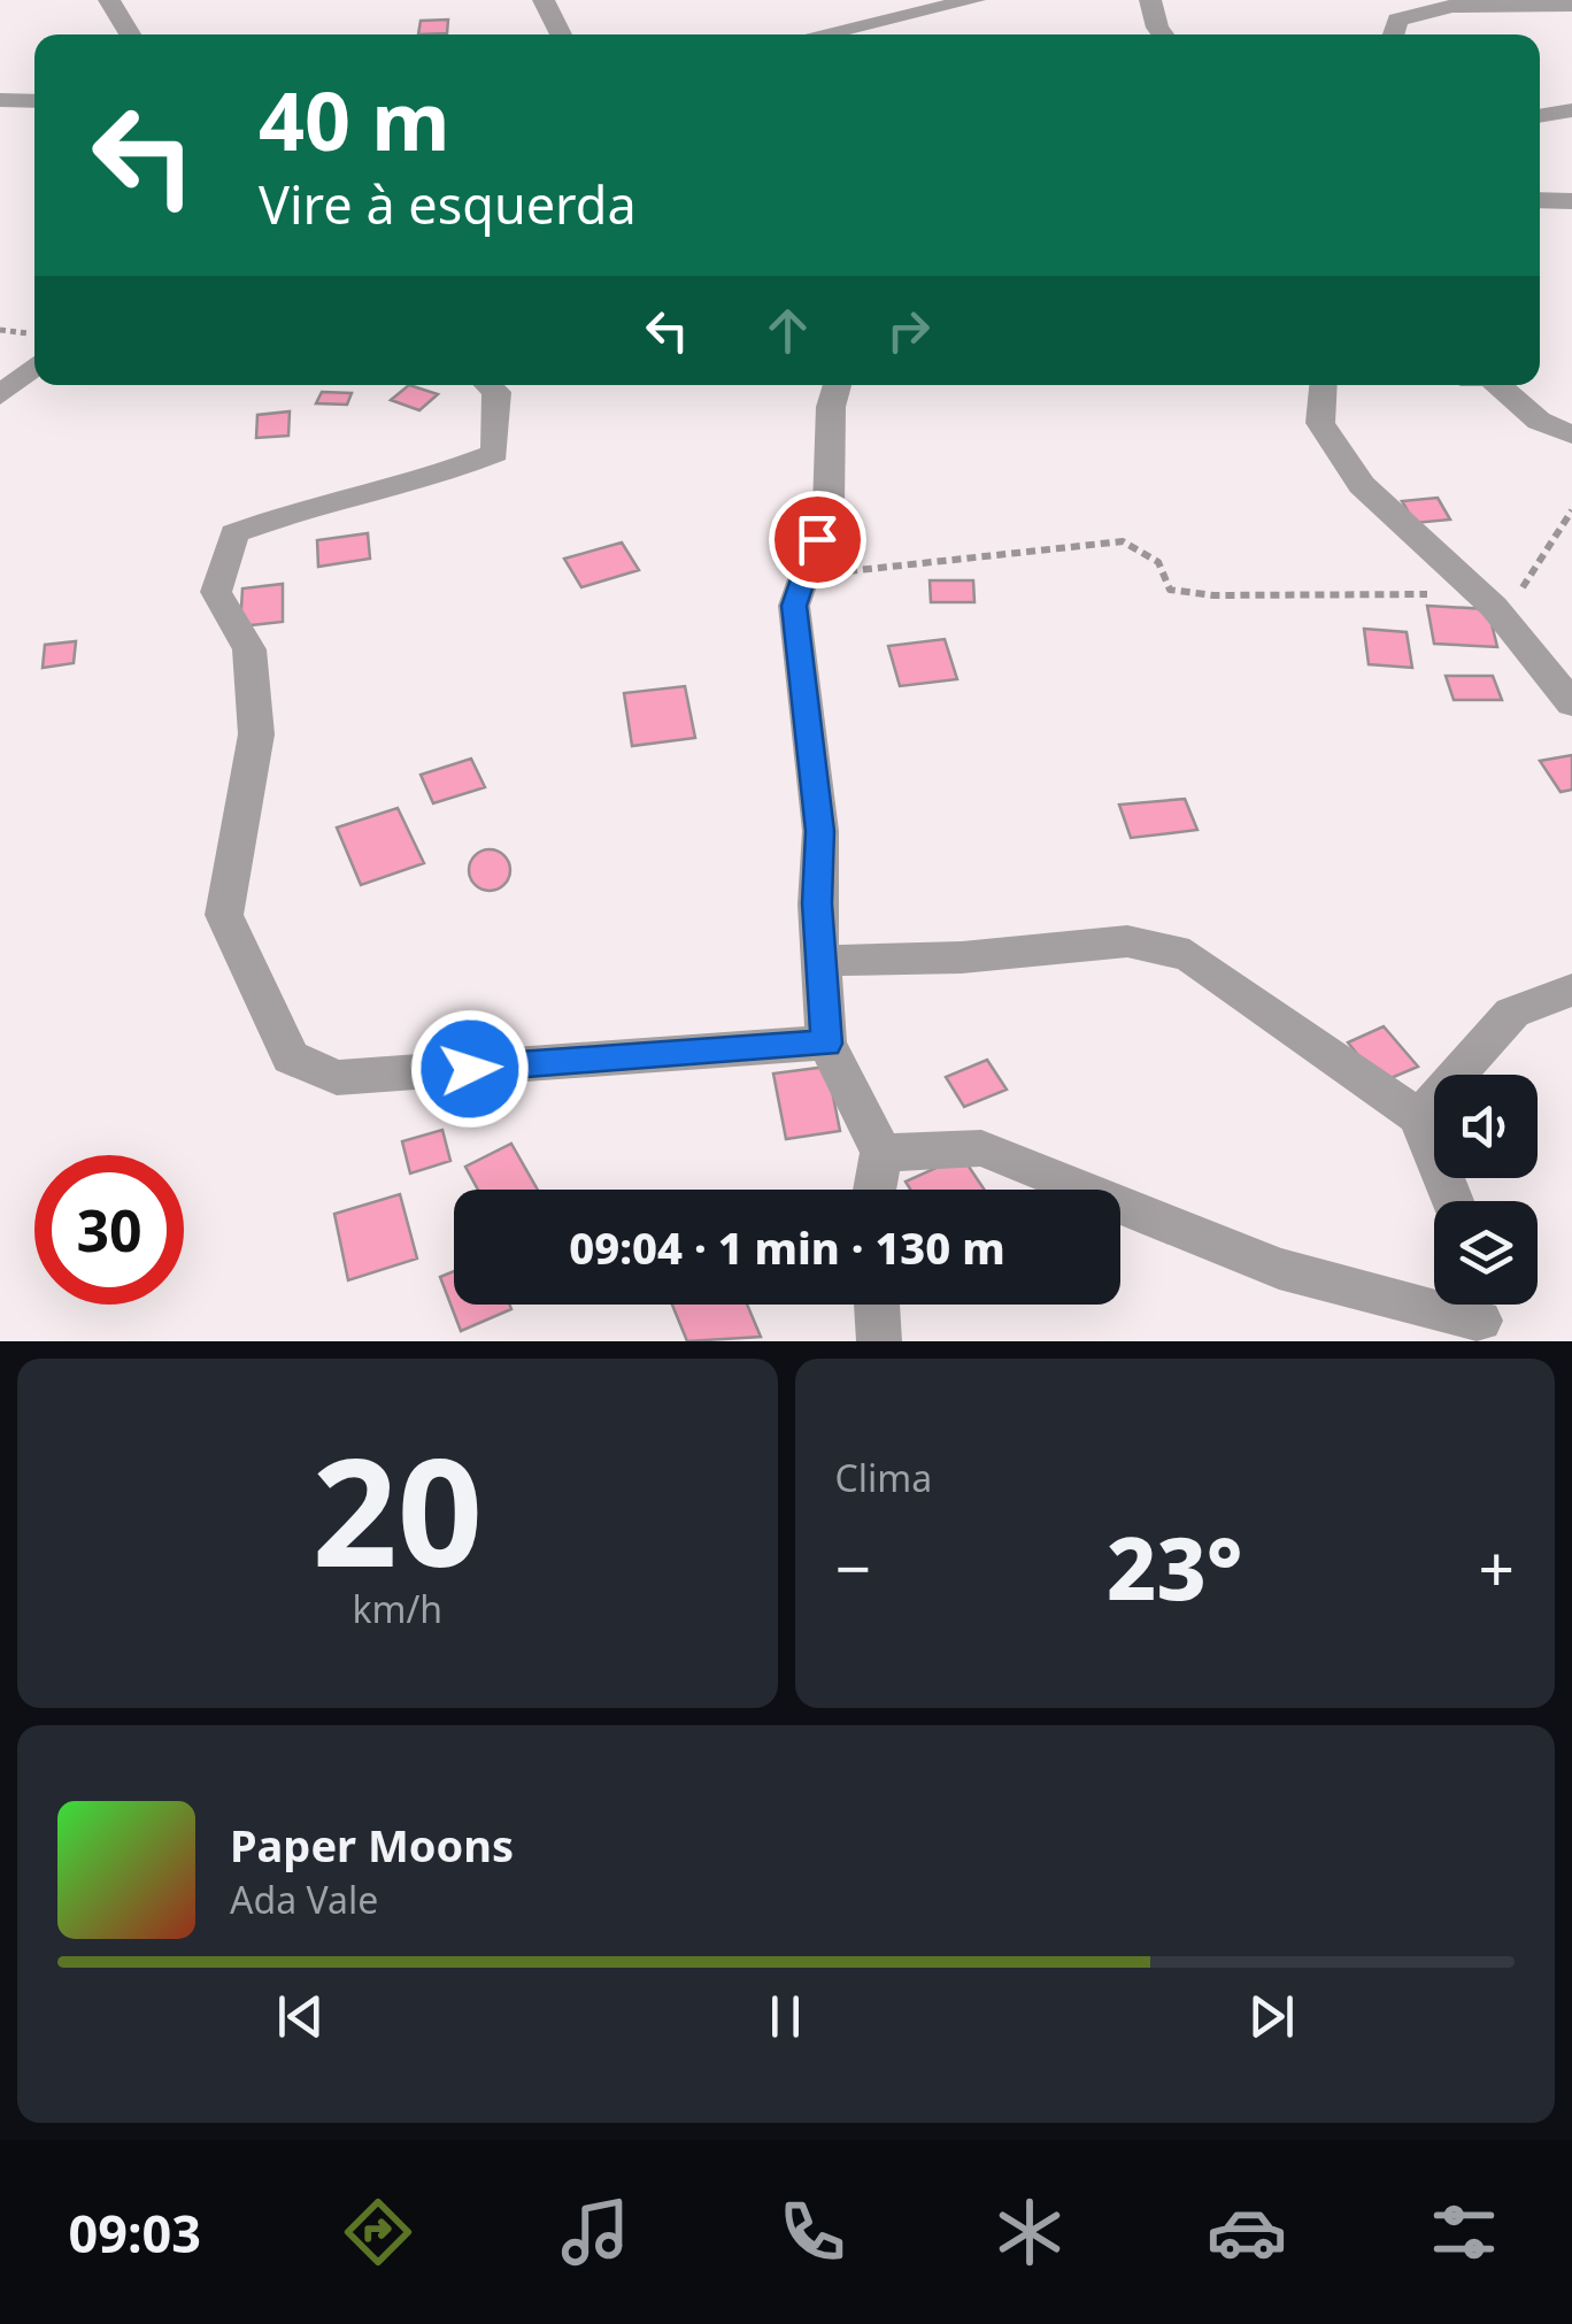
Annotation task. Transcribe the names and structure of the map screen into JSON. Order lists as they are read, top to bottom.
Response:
{
  "page": {
    "turn": ["40 m", "Vire à esquerda"],
    "limit": "30",
    "trip": "09:04 · 1 min · 130 m",
    "tile": [
      ["20", "km/h"],
      "Clima"
    ],
    "heat": ["−", "23°", "+"],
    "song": ["Paper Moons", "Ada Vale"],
    "tabs": "09:03"
  }
}
